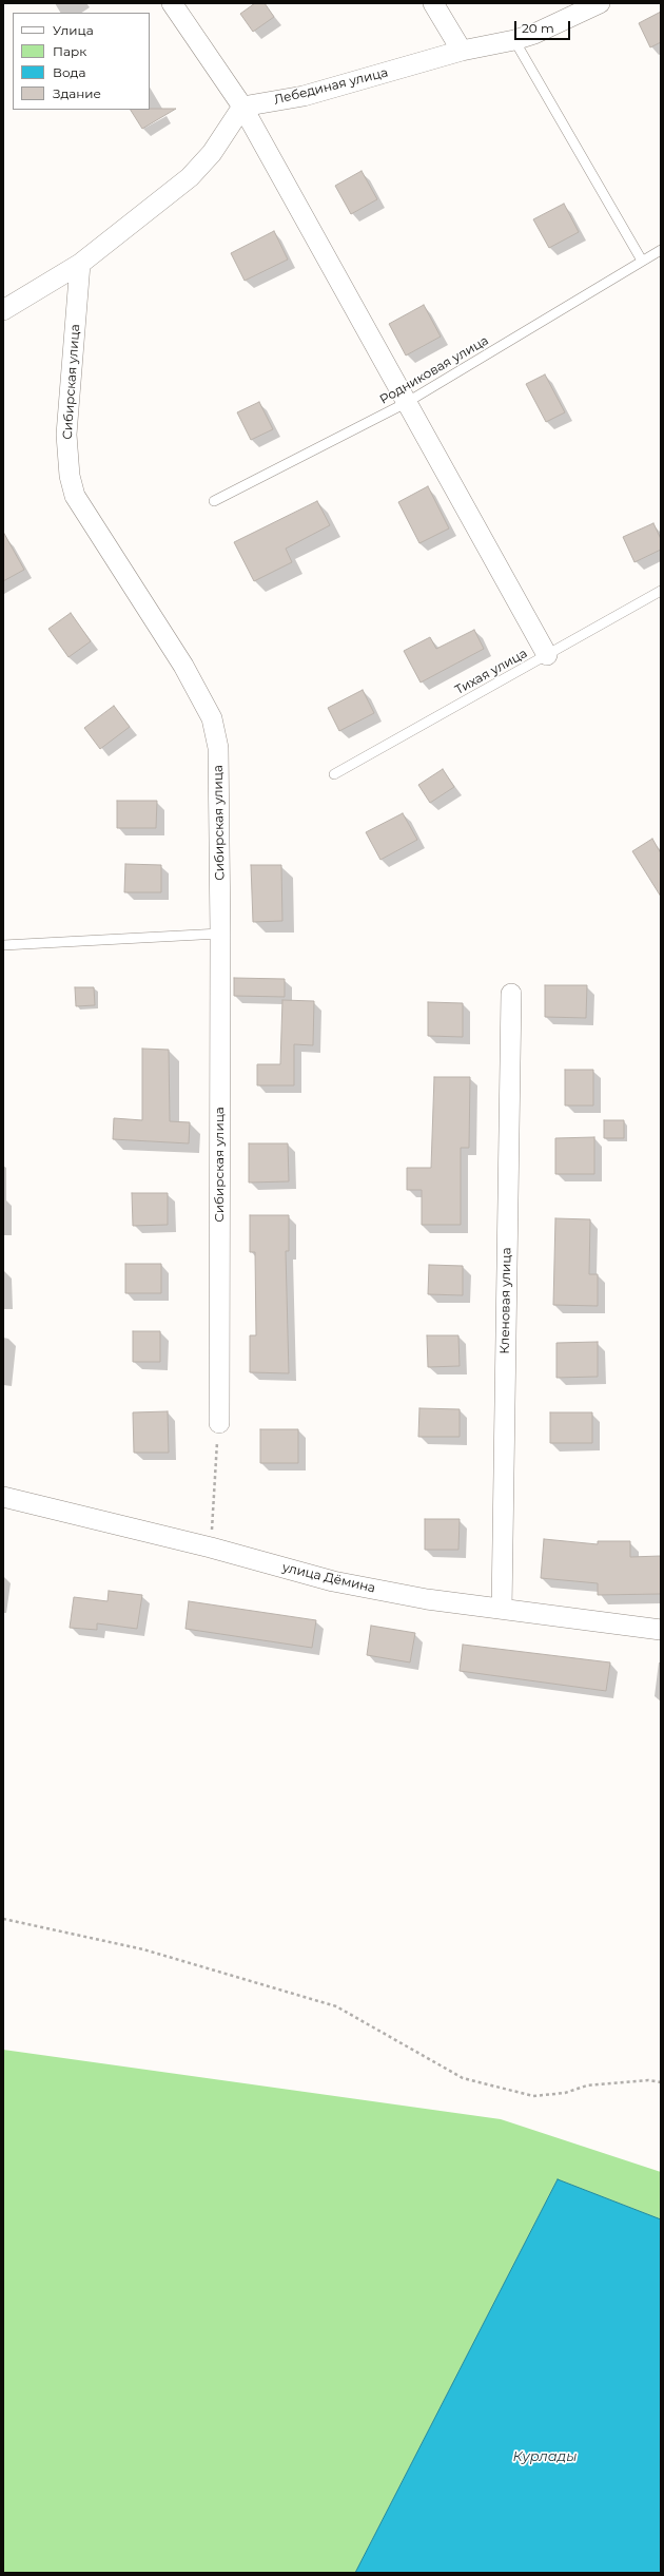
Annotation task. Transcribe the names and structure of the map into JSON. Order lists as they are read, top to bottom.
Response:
{
  "streets": {
    "street": [
      "Лебединая улица",
      "Сибирская улица",
      "Кленовая улица",
      "улица Дёмина"
    ],
    "lane": ["Родниковая улица", "Тихая улица"]
  },
  "crossings": [
    ["Кленовая улица", "улица Дёмина"]
  ],
  "water": ["Курлады"],
  "legend": [
    "Улица",
    "Парк",
    "Вода",
    "Здание"
  ],
  "scale_bar": "20 m"
}
